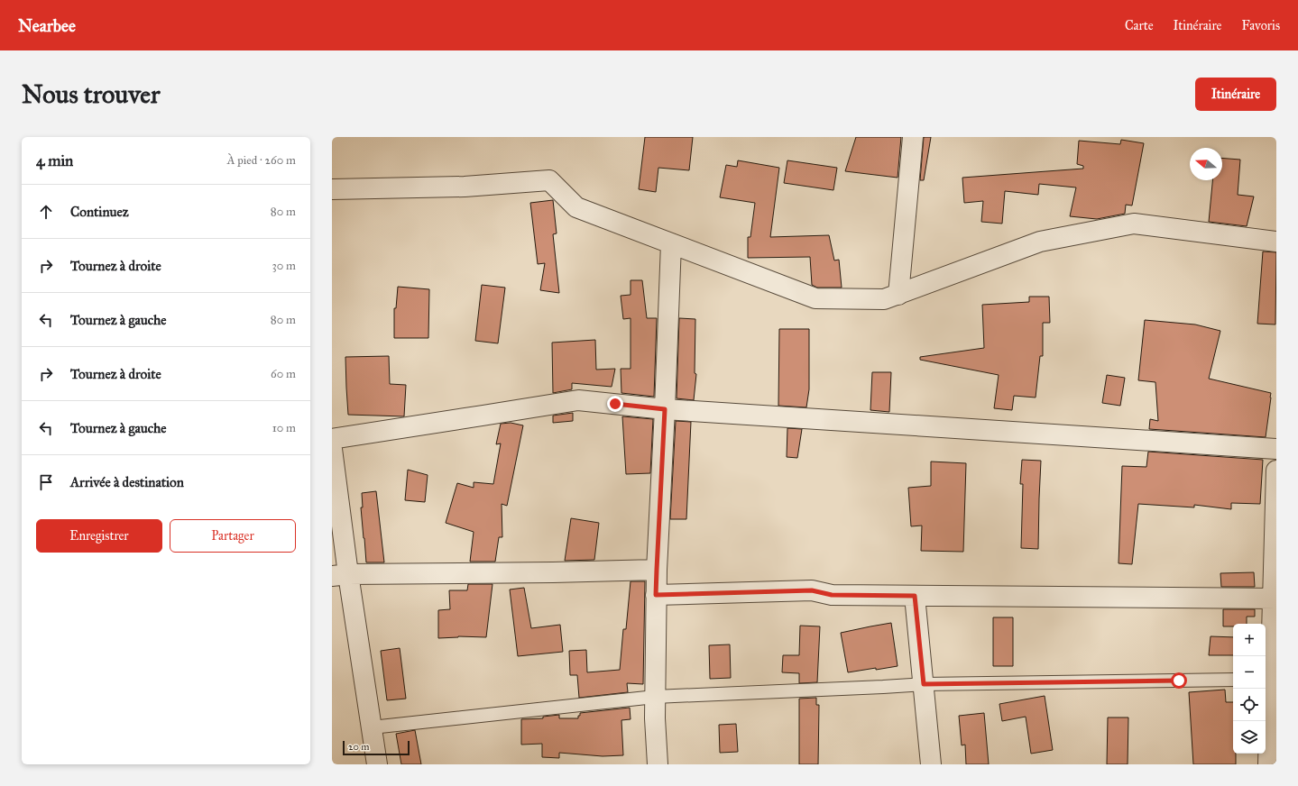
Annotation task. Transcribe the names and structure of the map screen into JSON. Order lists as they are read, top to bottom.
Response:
{
  "scale_bar": "20 m",
  "north": "left",
  "page": {
    "header": "Nearbee",
    "nav": ["Carte", "Itinéraire", "Favoris"],
    "buttons": [
      "Itinéraire",
      ["Enregistrer", "Partager"]
    ],
    "title": "Nous trouver",
    "heading": ["4 min", "À pied · 260 m"],
    "list": [
      ["Continuez", "80 m"],
      ["Tournez à droite", "30 m"],
      ["Tournez à gauche", "80 m"],
      ["Tournez à droite", "60 m"],
      ["Tournez à gauche", "10 m"],
      "Arrivée à destination"
    ],
    "map_buttons": ["+", "−"],
    "scale": "20 m"
  }
}
